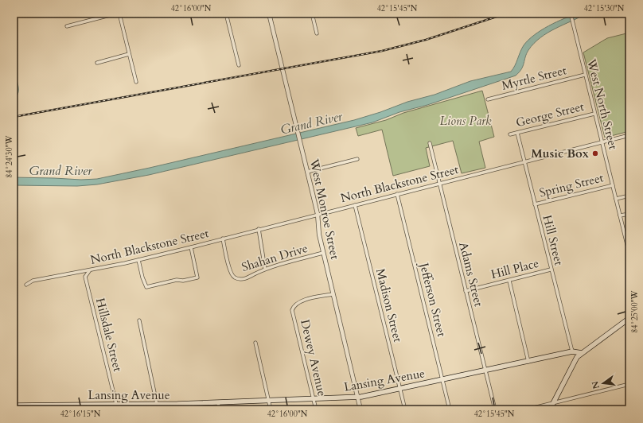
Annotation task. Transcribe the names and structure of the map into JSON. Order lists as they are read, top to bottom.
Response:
{
  "streets": {
    "main road": ["Lansing Avenue"],
    "street": [
      "Myrtle Street",
      "West North Street",
      "George Street",
      "North Blackstone Street",
      "Spring Street",
      "West Monroe Street",
      "Hill Street",
      "Shahan Drive",
      "Hill Place",
      "Adams Street",
      "Jefferson Street",
      "Madison Street",
      "Hillsdale Street",
      "Dewey Avenue"
    ]
  },
  "crossings": [
    ["Myrtle Street", "West North Street"],
    ["West North Street", "George Street"],
    ["West North Street", "North Blackstone Street"],
    ["West North Street", "Spring Street"],
    ["George Street", "Hill Street"],
    ["North Blackstone Street", "West Monroe Street"],
    ["North Blackstone Street", "Hill Street"],
    ["North Blackstone Street", "Shahan Drive"],
    ["North Blackstone Street", "Adams Street"],
    ["North Blackstone Street", "Jefferson Street"],
    ["North Blackstone Street", "Madison Street"],
    ["North Blackstone Street", "Hillsdale Street"],
    ["Spring Street", "Hill Street"],
    ["West Monroe Street", "Shahan Drive"],
    ["West Monroe Street", "Dewey Avenue"],
    ["West Monroe Street", "Lansing Avenue"],
    ["Hill Street", "Hill Place"],
    ["Hill Street", "Lansing Avenue"],
    ["Hill Place", "Adams Street"],
    ["Adams Street", "Lansing Avenue"],
    ["Jefferson Street", "Lansing Avenue"],
    ["Madison Street", "Lansing Avenue"],
    ["Hillsdale Street", "Lansing Avenue"],
    ["Dewey Avenue", "Lansing Avenue"]
  ],
  "water": ["Grand River"],
  "parks": ["Lions Park"],
  "places": ["Music Box"],
  "north": "left",
  "coordinates": [
    "42°16'00\"N",
    "42°15'45\"N",
    "42°15'30\"N",
    "84°24'30\"W",
    "84°25'00\"W",
    "42°16'15\"N"
  ]
}
